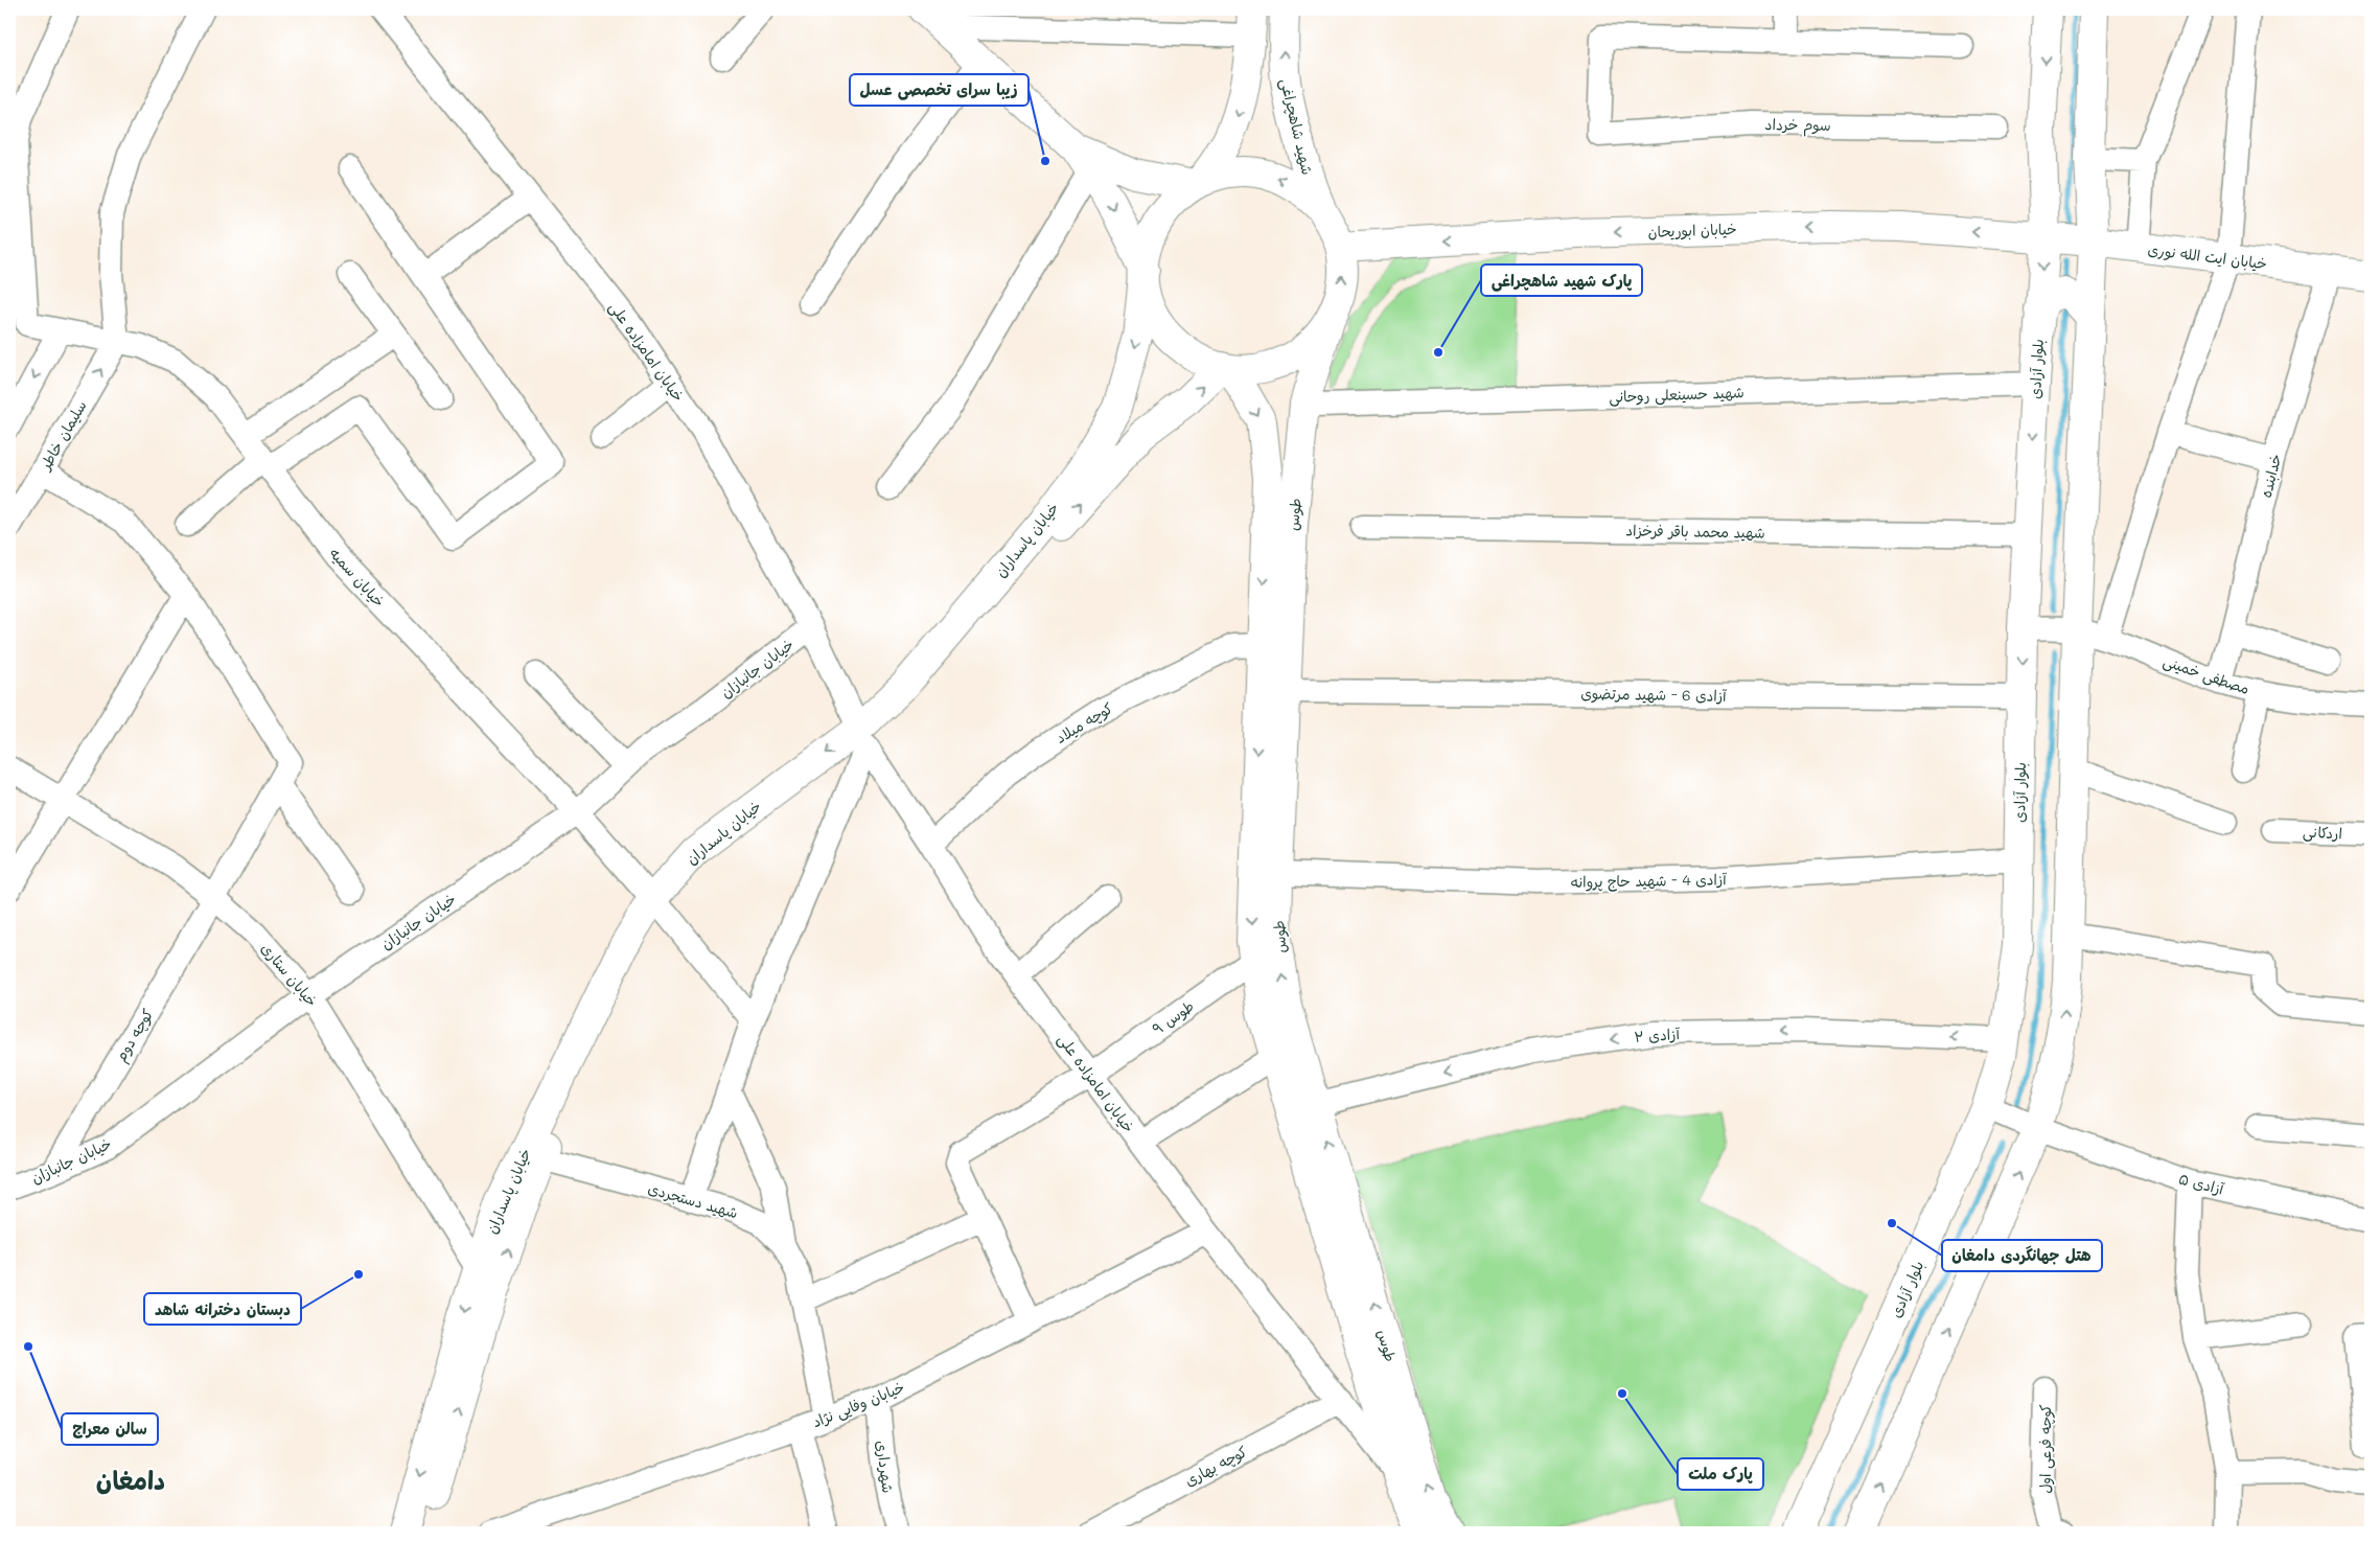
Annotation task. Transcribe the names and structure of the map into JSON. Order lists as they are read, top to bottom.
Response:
{
  "streets": {
    "street": [
      "سوم خرداد",
      "شهید شاهچراغی",
      "خیابان ابوریحان",
      "خیابان ایت الله نوری",
      "خیابان امامزاده علی",
      "بلوار آزادی",
      "شهید حسینعلی روحانی",
      "سلیمان خاطر",
      "خدابنده",
      "طوس",
      "شهید محمد باقر فرخزاد",
      "خیابان پاسداران",
      "خیابان سمیه",
      "خیابان جانبازان",
      "مصطفی خمینی",
      "آزادی 6 - شهید مرتضوی",
      "کوچه میلاد",
      "اردکانی",
      "آزادی 4 - شهید حاج پروانه",
      "خیابان ستاری",
      "طوس ۹",
      "کوچه دوم",
      "آزادی ۲",
      "آزادی ۵",
      "شهید دستجردی",
      "خیابان وفایی نژاد",
      "کوچه فرعی اول",
      "کوچه بهاری",
      "شهرداری"
    ]
  },
  "crossings": [
    ["خیابان ابوریحان", "خیابان ایت الله نوری"],
    ["خیابان ابوریحان", "بلوار آزادی"],
    ["خیابان ایت الله نوری", "بلوار آزادی"],
    ["خیابان ایت الله نوری", "خدابنده"],
    ["خیابان امامزاده علی", "طوس"],
    ["خیابان امامزاده علی", "خیابان پاسداران"],
    ["خیابان امامزاده علی", "خیابان جانبازان"],
    ["خیابان امامزاده علی", "کوچه میلاد"],
    ["خیابان امامزاده علی", "طوس ۹"],
    ["خیابان امامزاده علی", "خیابان وفایی نژاد"],
    ["خیابان امامزاده علی", "کوچه بهاری"],
    ["بلوار آزادی", "شهید حسینعلی روحانی"],
    ["بلوار آزادی", "شهید محمد باقر فرخزاد"],
    ["بلوار آزادی", "مصطفی خمینی"],
    ["بلوار آزادی", "آزادی 6 - شهید مرتضوی"],
    ["بلوار آزادی", "آزادی 4 - شهید حاج پروانه"],
    ["بلوار آزادی", "آزادی ۲"],
    ["بلوار آزادی", "آزادی ۵"],
    ["سلیمان خاطر", "خیابان سمیه"],
    ["خدابنده", "مصطفی خمینی"],
    ["طوس", "خیابان پاسداران"],
    ["طوس", "آزادی 6 - شهید مرتضوی"],
    ["طوس", "کوچه میلاد"],
    ["طوس", "آزادی 4 - شهید حاج پروانه"],
    ["طوس", "طوس ۹"],
    ["طوس", "آزادی ۲"],
    ["خیابان پاسداران", "خیابان سمیه"],
    ["خیابان پاسداران", "خیابان ستاری"],
    ["خیابان پاسداران", "شهید دستجردی"],
    ["خیابان سمیه", "خیابان جانبازان"],
    ["خیابان جانبازان", "خیابان ستاری"],
    ["خیابان جانبازان", "کوچه دوم"],
    ["خیابان ستاری", "کوچه دوم"],
    ["شهید دستجردی", "خیابان وفایی نژاد"],
    ["خیابان وفایی نژاد", "شهرداری"]
  ],
  "one_way": ["خیابان ابوریحان", "آزادی ۲"],
  "districts": ["دامغان"],
  "places": [
    "زیبا سرای تخصصی عسل",
    "پارک شهید شاهچراغی",
    "هتل جهانگردى دامغان",
    "دبستان دخترانه شاهد",
    "سالن معراج",
    "پارک ملت"
  ]
}
